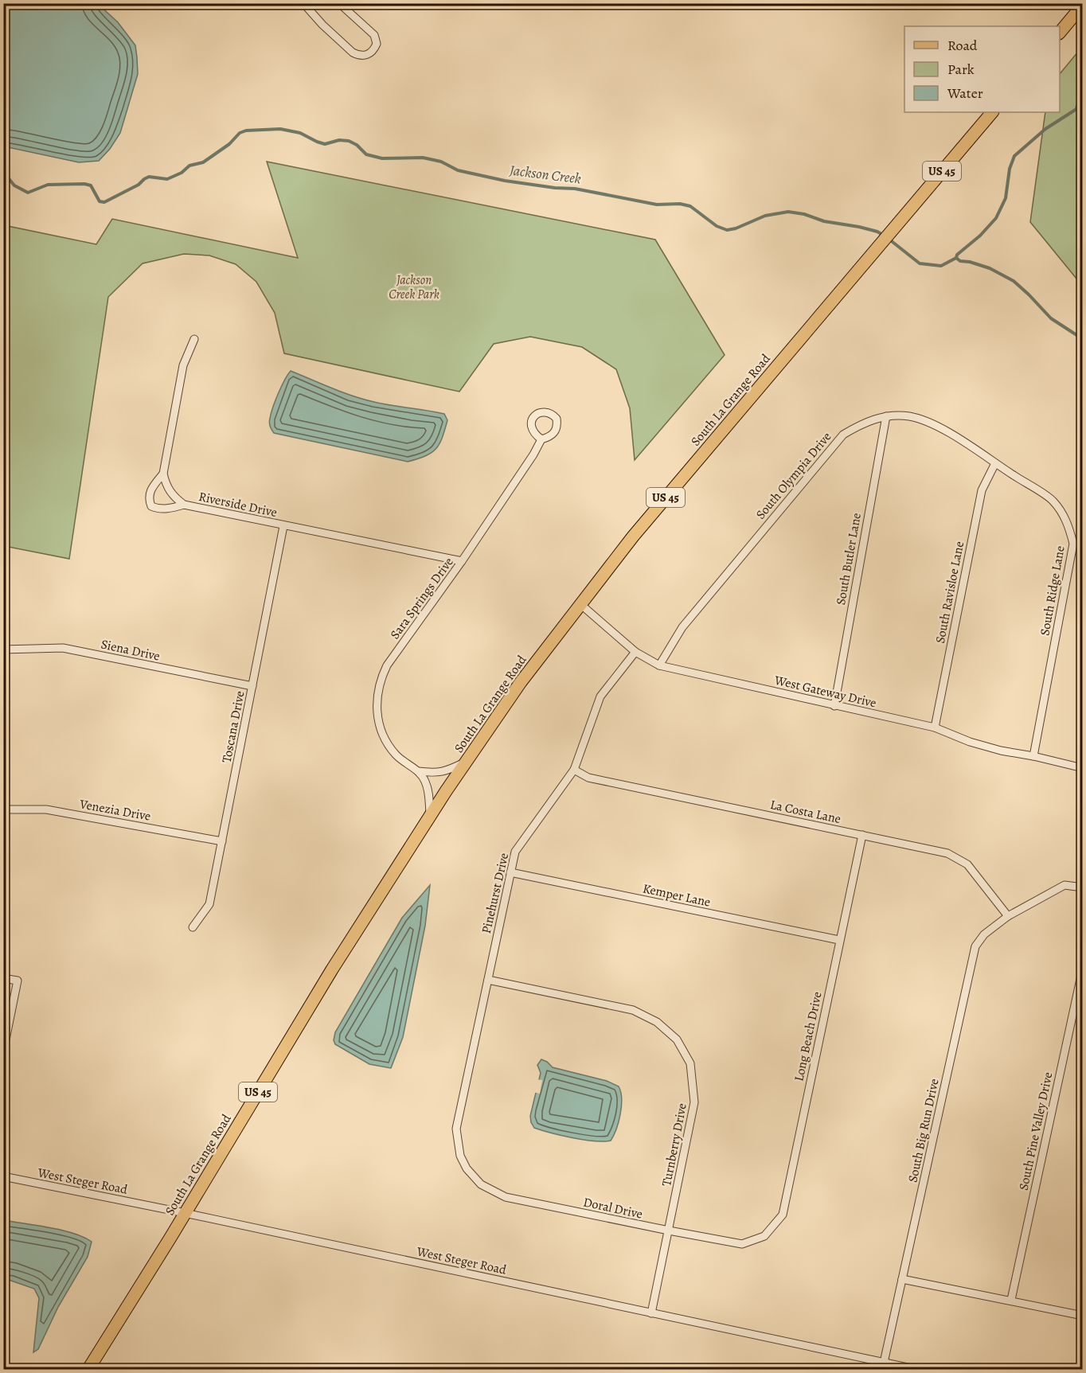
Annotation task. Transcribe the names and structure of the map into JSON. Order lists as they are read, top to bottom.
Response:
{
  "streets": {
    "main road": ["US 45", "South La Grange Road"],
    "street": [
      "South Olympia Drive",
      "Riverside Drive",
      "South Butler Lane",
      "South Ridge Lane",
      "South Ravisloe Lane",
      "Sara Springs Drive",
      "Siena Drive",
      "West Gateway Drive",
      "Toscana Drive",
      "Venezia Drive",
      "La Costa Lane",
      "Pinehurst Drive",
      "Kemper Lane",
      "Long Beach Drive",
      "South Big Run Drive",
      "South Pine Valley Drive",
      "Turnberry Drive",
      "West Steger Road",
      "Doral Drive"
    ]
  },
  "crossings": [
    ["South La Grange Road", "Sara Springs Drive"],
    ["South La Grange Road", "West Gateway Drive"],
    ["South La Grange Road", "West Steger Road"],
    ["South Olympia Drive", "South Butler Lane"],
    ["South Olympia Drive", "South Ridge Lane"],
    ["South Olympia Drive", "South Ravisloe Lane"],
    ["South Olympia Drive", "West Gateway Drive"],
    ["Riverside Drive", "Sara Springs Drive"],
    ["Riverside Drive", "Toscana Drive"],
    ["South Butler Lane", "West Gateway Drive"],
    ["South Ridge Lane", "South Ravisloe Lane"],
    ["South Ridge Lane", "West Gateway Drive"],
    ["South Ravisloe Lane", "West Gateway Drive"],
    ["Siena Drive", "Toscana Drive"],
    ["West Gateway Drive", "Pinehurst Drive"],
    ["Toscana Drive", "Venezia Drive"],
    ["La Costa Lane", "Pinehurst Drive"],
    ["La Costa Lane", "Long Beach Drive"],
    ["La Costa Lane", "South Big Run Drive"],
    ["Pinehurst Drive", "Kemper Lane"],
    ["Pinehurst Drive", "Turnberry Drive"],
    ["Pinehurst Drive", "Doral Drive"],
    ["Kemper Lane", "Long Beach Drive"],
    ["Long Beach Drive", "Doral Drive"],
    ["South Big Run Drive", "West Steger Road"],
    ["Turnberry Drive", "West Steger Road"],
    ["Turnberry Drive", "Doral Drive"]
  ],
  "water": ["Jackson Creek"],
  "parks": ["Jackson Creek Park"],
  "legend": ["Road", "Park", "Water"]
}
